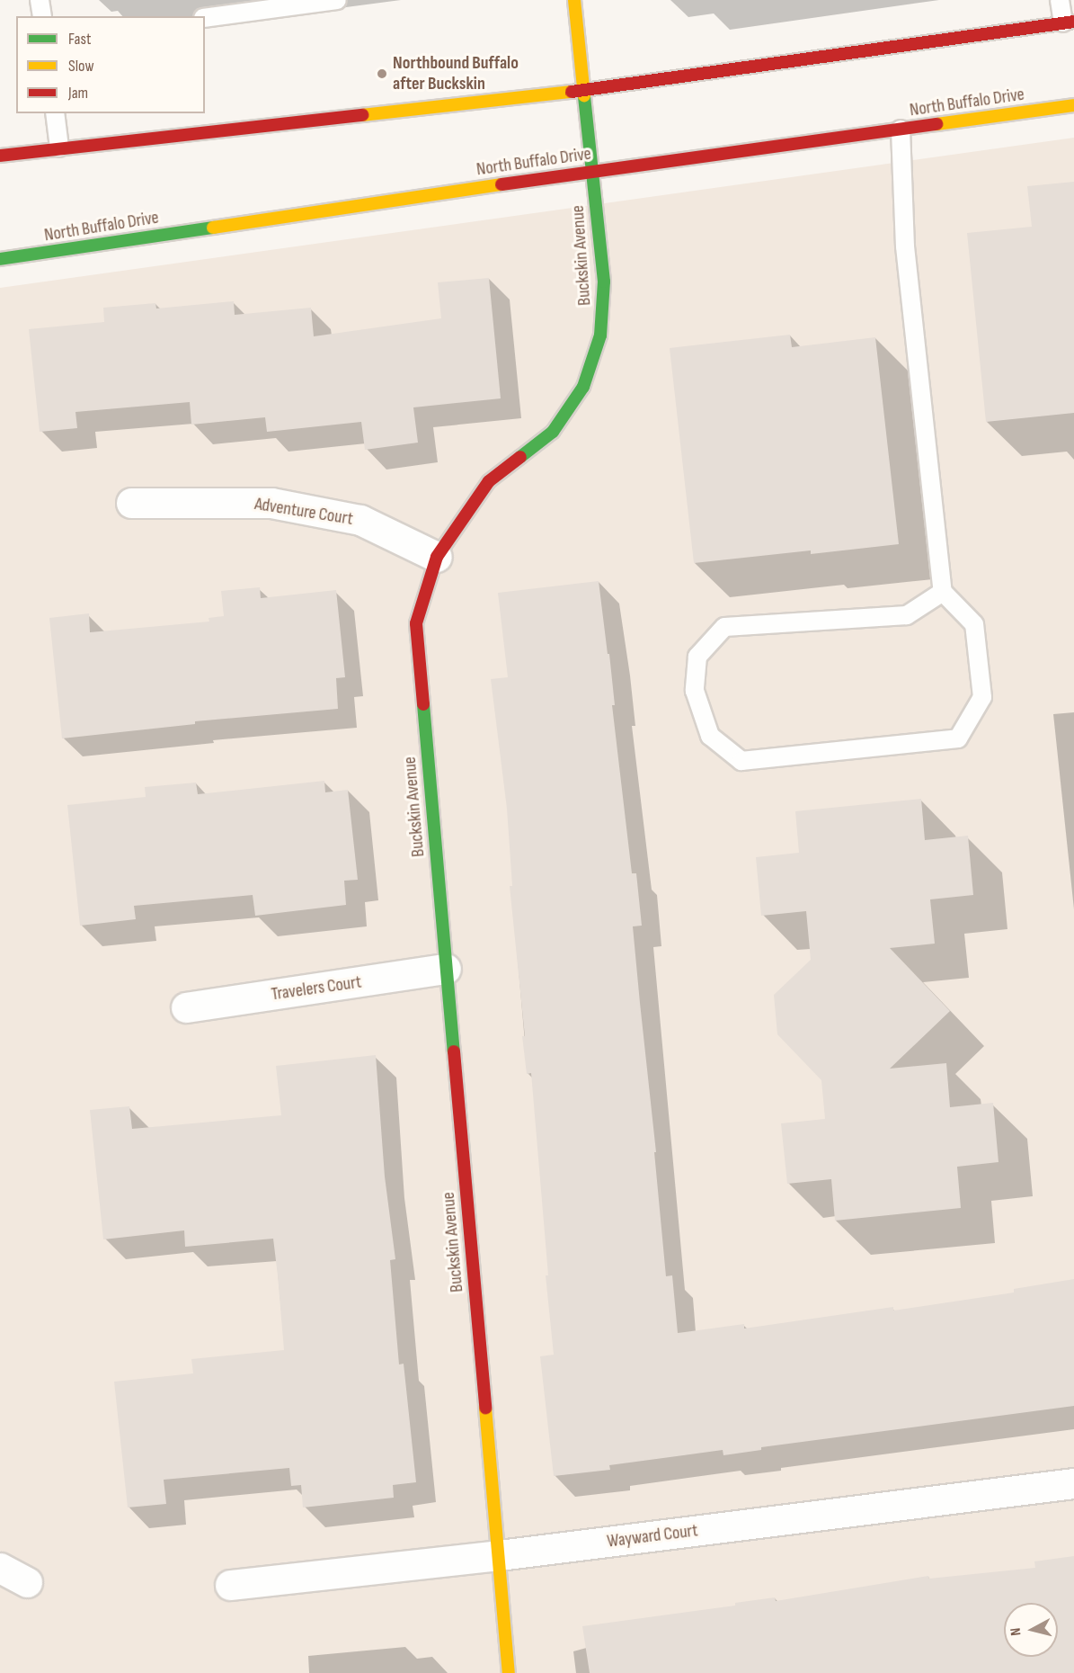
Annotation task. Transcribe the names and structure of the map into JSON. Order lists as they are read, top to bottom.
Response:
{
  "streets": {
    "main road": ["North Buffalo Drive", "Buckskin Avenue"],
    "street": ["Adventure Court", "Travelers Court", "Wayward Court"]
  },
  "crossings": [
    ["North Buffalo Drive", "Buckskin Avenue"],
    ["Buckskin Avenue", "Adventure Court"],
    ["Buckskin Avenue", "Travelers Court"],
    ["Buckskin Avenue", "Wayward Court"]
  ],
  "places": ["Northbound Buffalo after Buckskin"],
  "legend": ["Fast", "Slow", "Jam"],
  "north": "left"
}
